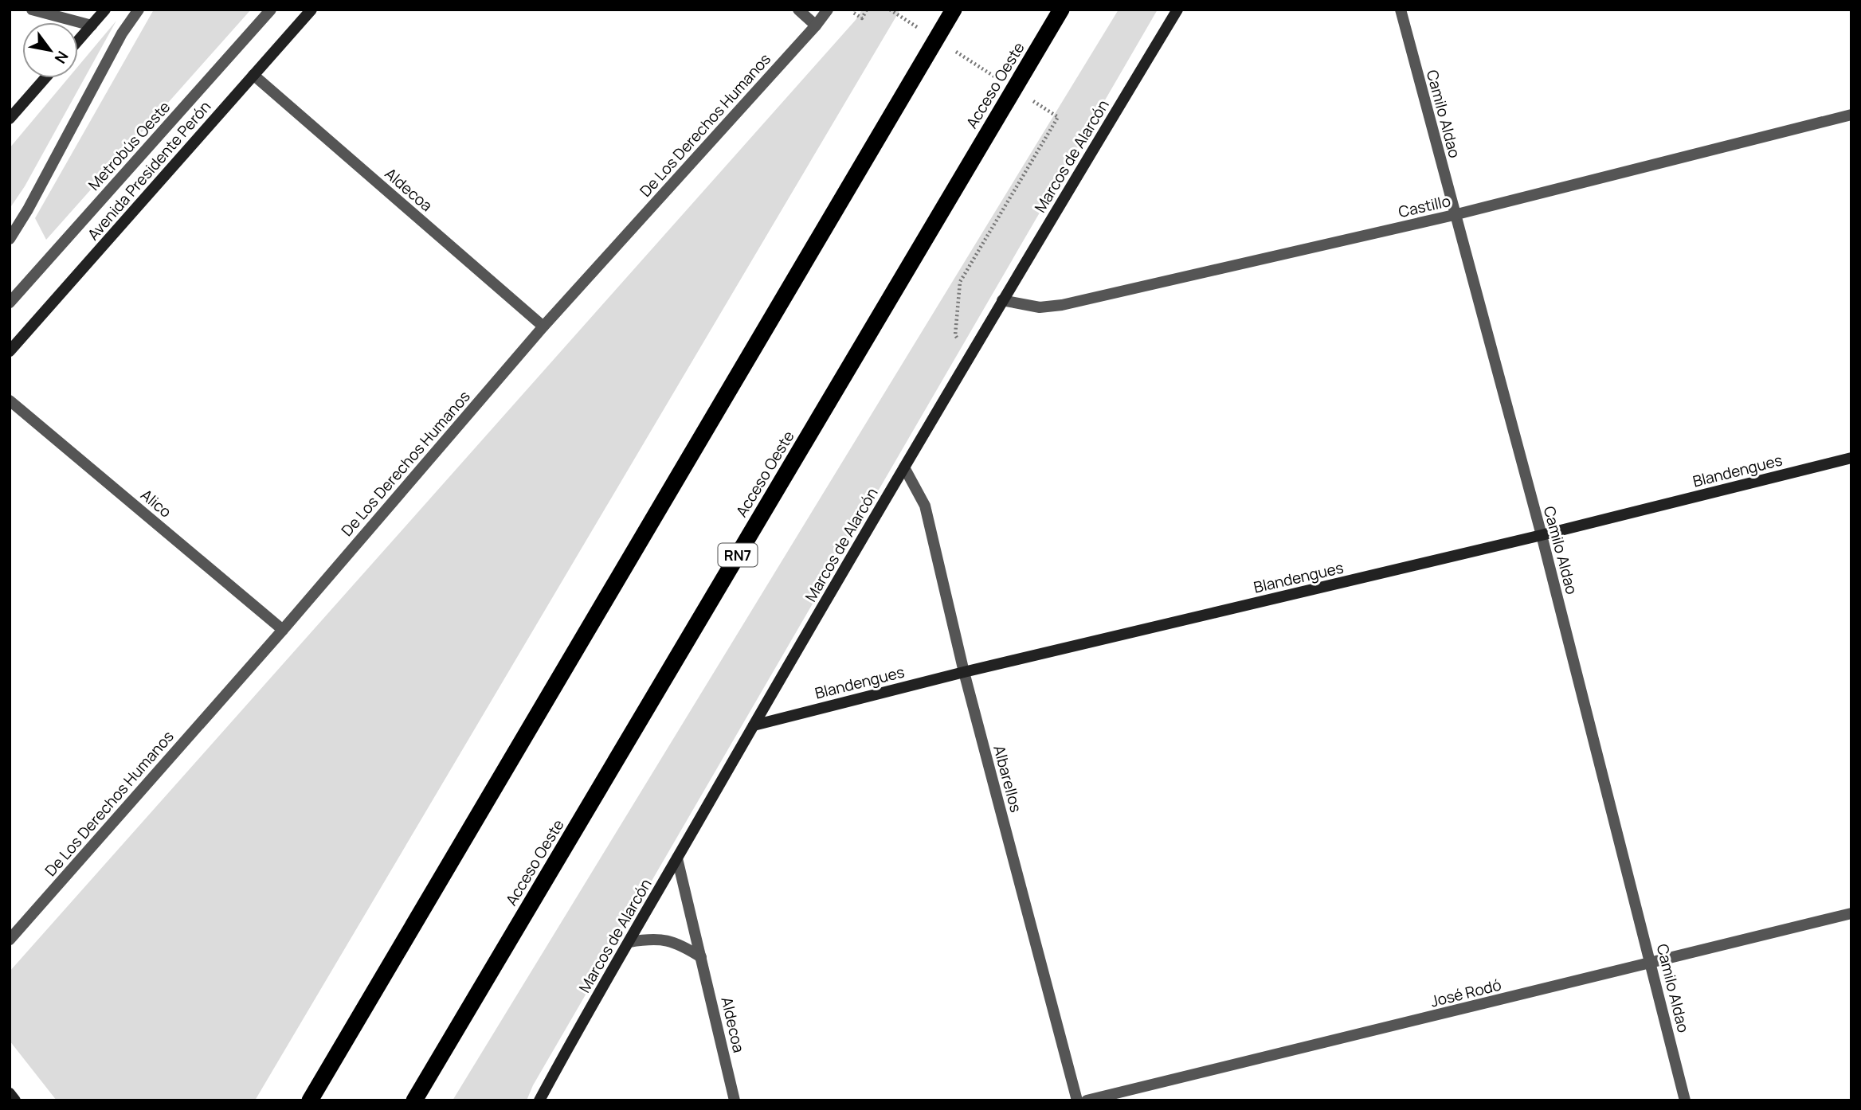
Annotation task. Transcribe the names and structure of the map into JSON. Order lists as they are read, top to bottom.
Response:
{
  "streets": {
    "highway": ["Acceso Oeste", "RN7"],
    "street": [
      "Camilo Aldao",
      "De Los Derechos Humanos",
      "Metrobús Oeste",
      "Marcos de Alarcón",
      "Avenida Presidente Perón",
      "Aldecoa",
      "Castillo",
      "Blandengues",
      "Alico",
      "Albarellos",
      "José Rodó"
    ]
  },
  "crossings": [
    ["Camilo Aldao", "Castillo"],
    ["Camilo Aldao", "Blandengues"],
    ["Camilo Aldao", "José Rodó"],
    ["De Los Derechos Humanos", "Aldecoa"],
    ["De Los Derechos Humanos", "Alico"],
    ["Marcos de Alarcón", "Aldecoa"],
    ["Marcos de Alarcón", "Castillo"],
    ["Marcos de Alarcón", "Blandengues"],
    ["Marcos de Alarcón", "Albarellos"],
    ["Avenida Presidente Perón", "Aldecoa"],
    ["Blandengues", "Albarellos"]
  ],
  "north": "bottom right"
}
